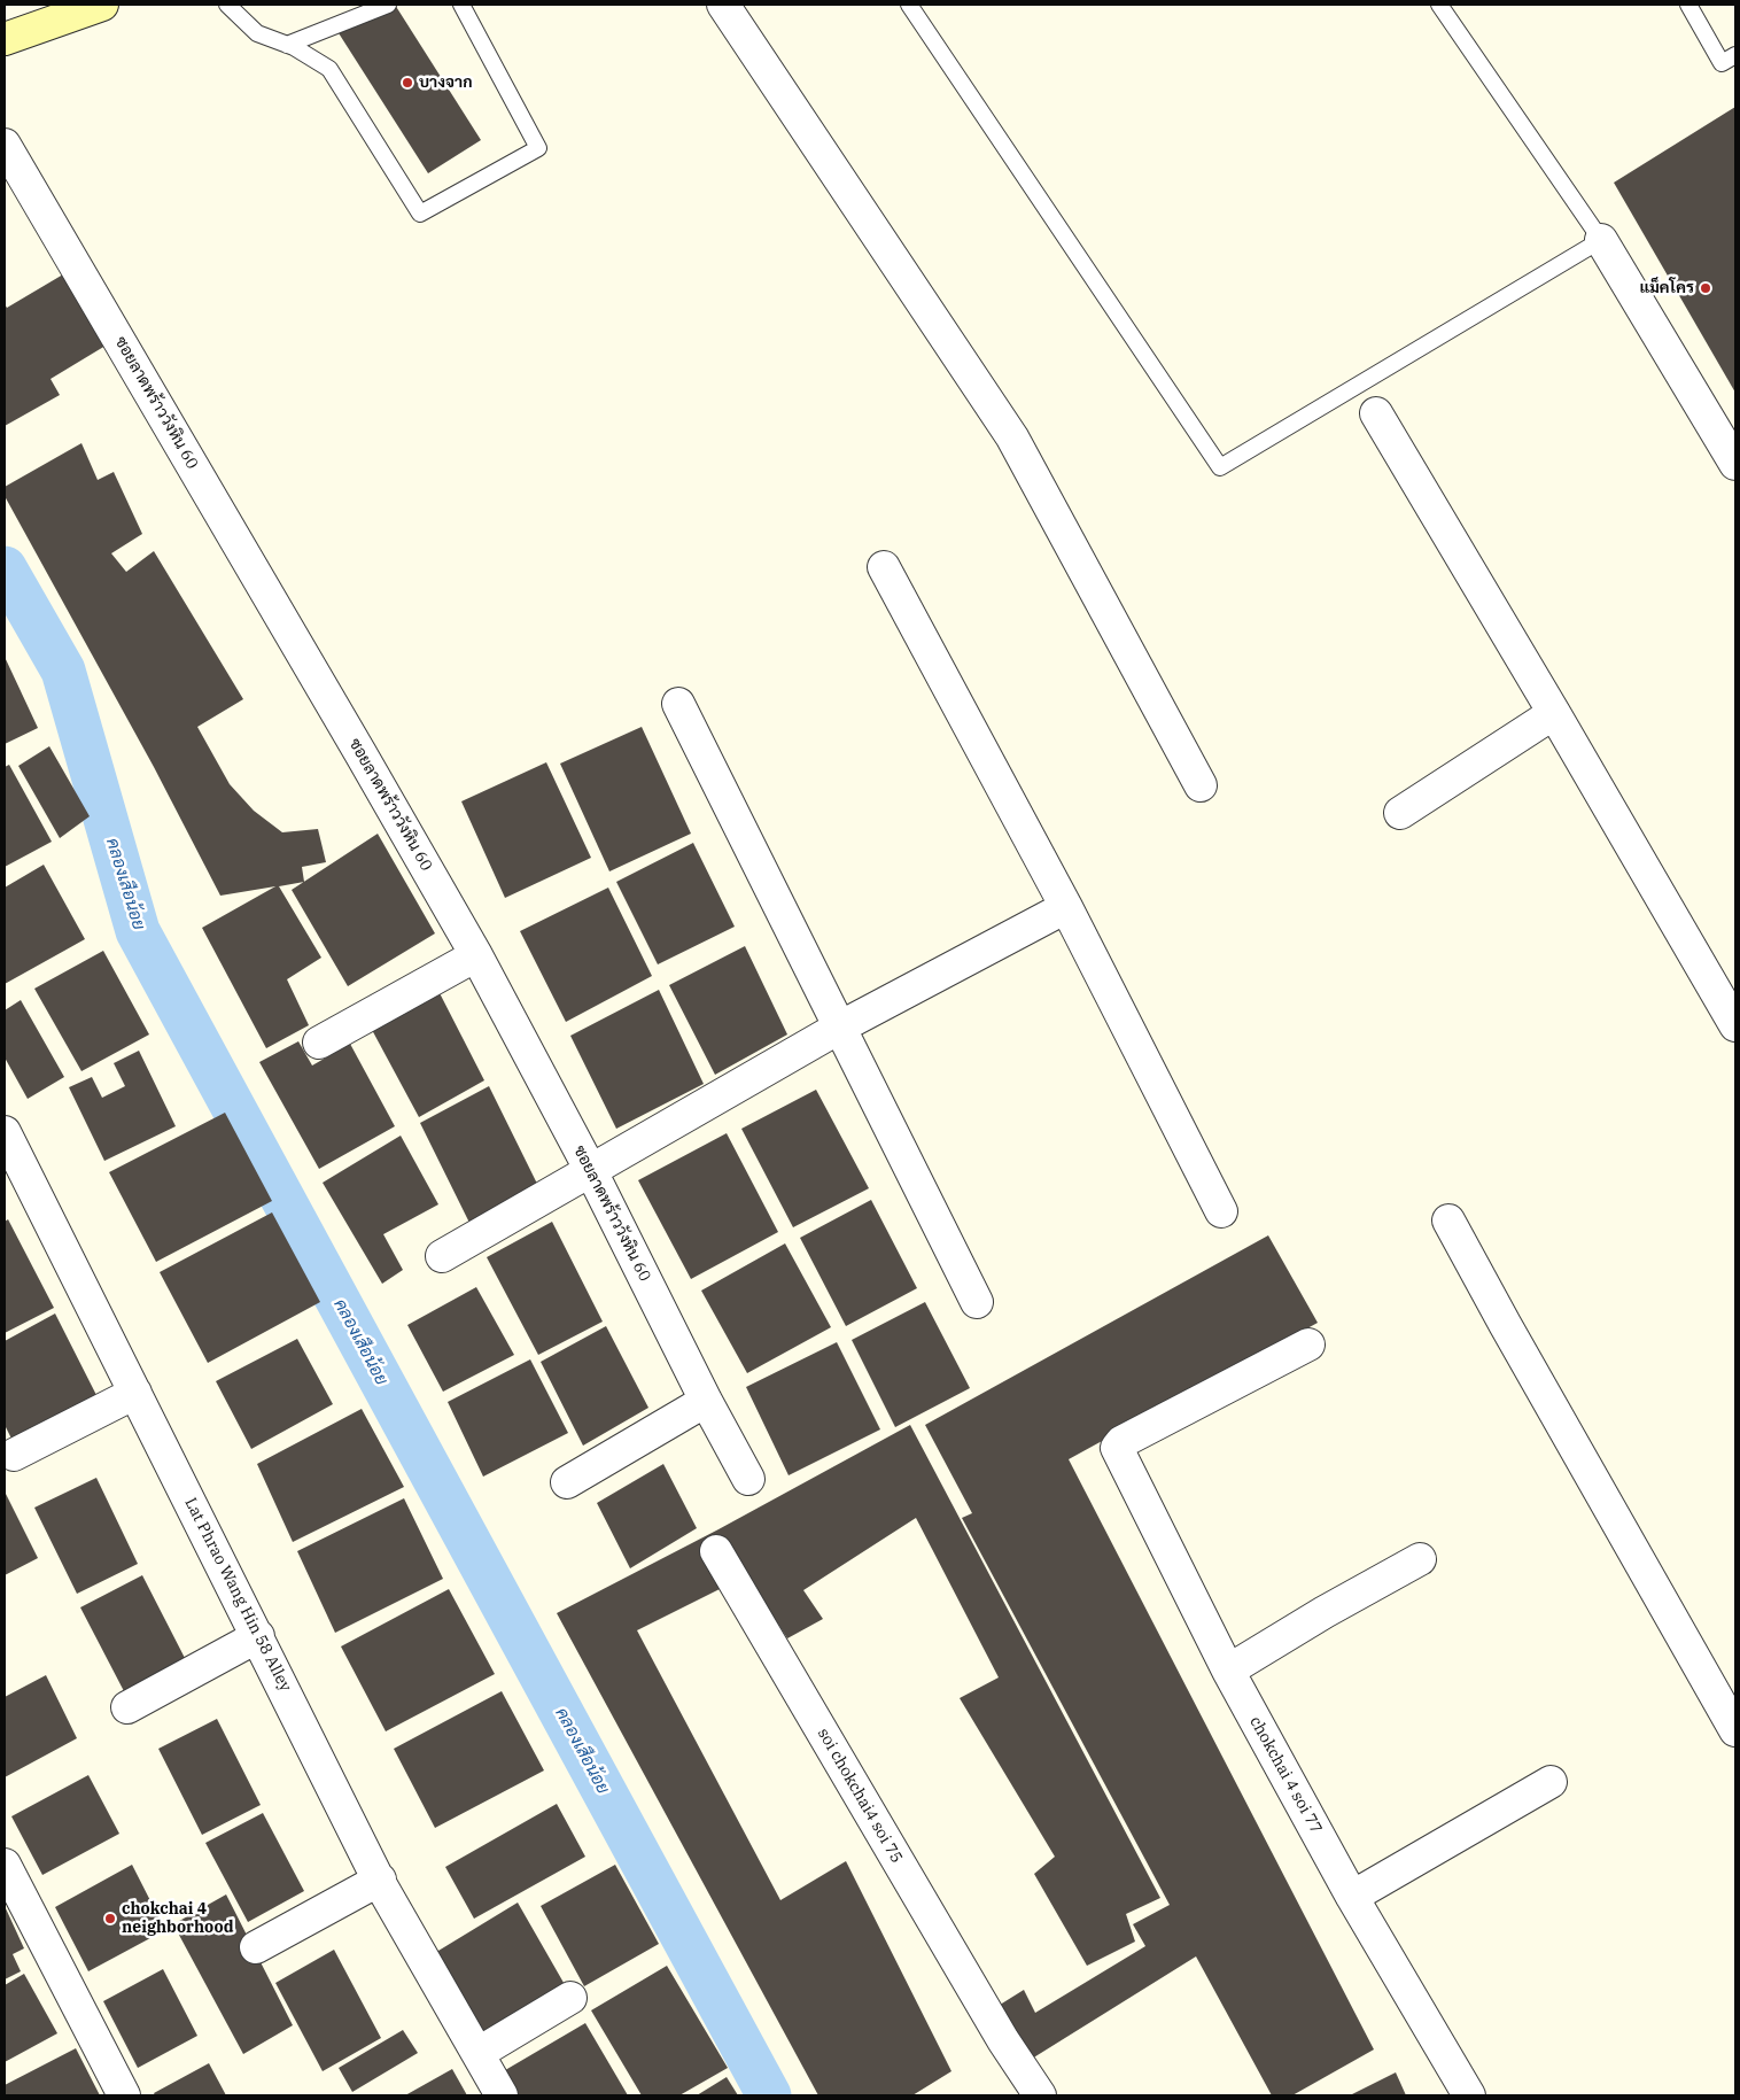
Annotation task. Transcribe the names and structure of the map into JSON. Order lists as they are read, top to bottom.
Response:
{
  "streets": {
    "street": [
      "ซอยลาดพร้าววังหิน 60",
      "Lat Phrao Wang Hin 58 Alley",
      "chokchai 4 soi 77",
      "soi chokchai4 soi 75"
    ]
  },
  "water": ["คลองเสือน้อย"],
  "places": ["บางจาก", "แม็คโคร", "chokchai 4 neighborhood"]
}
